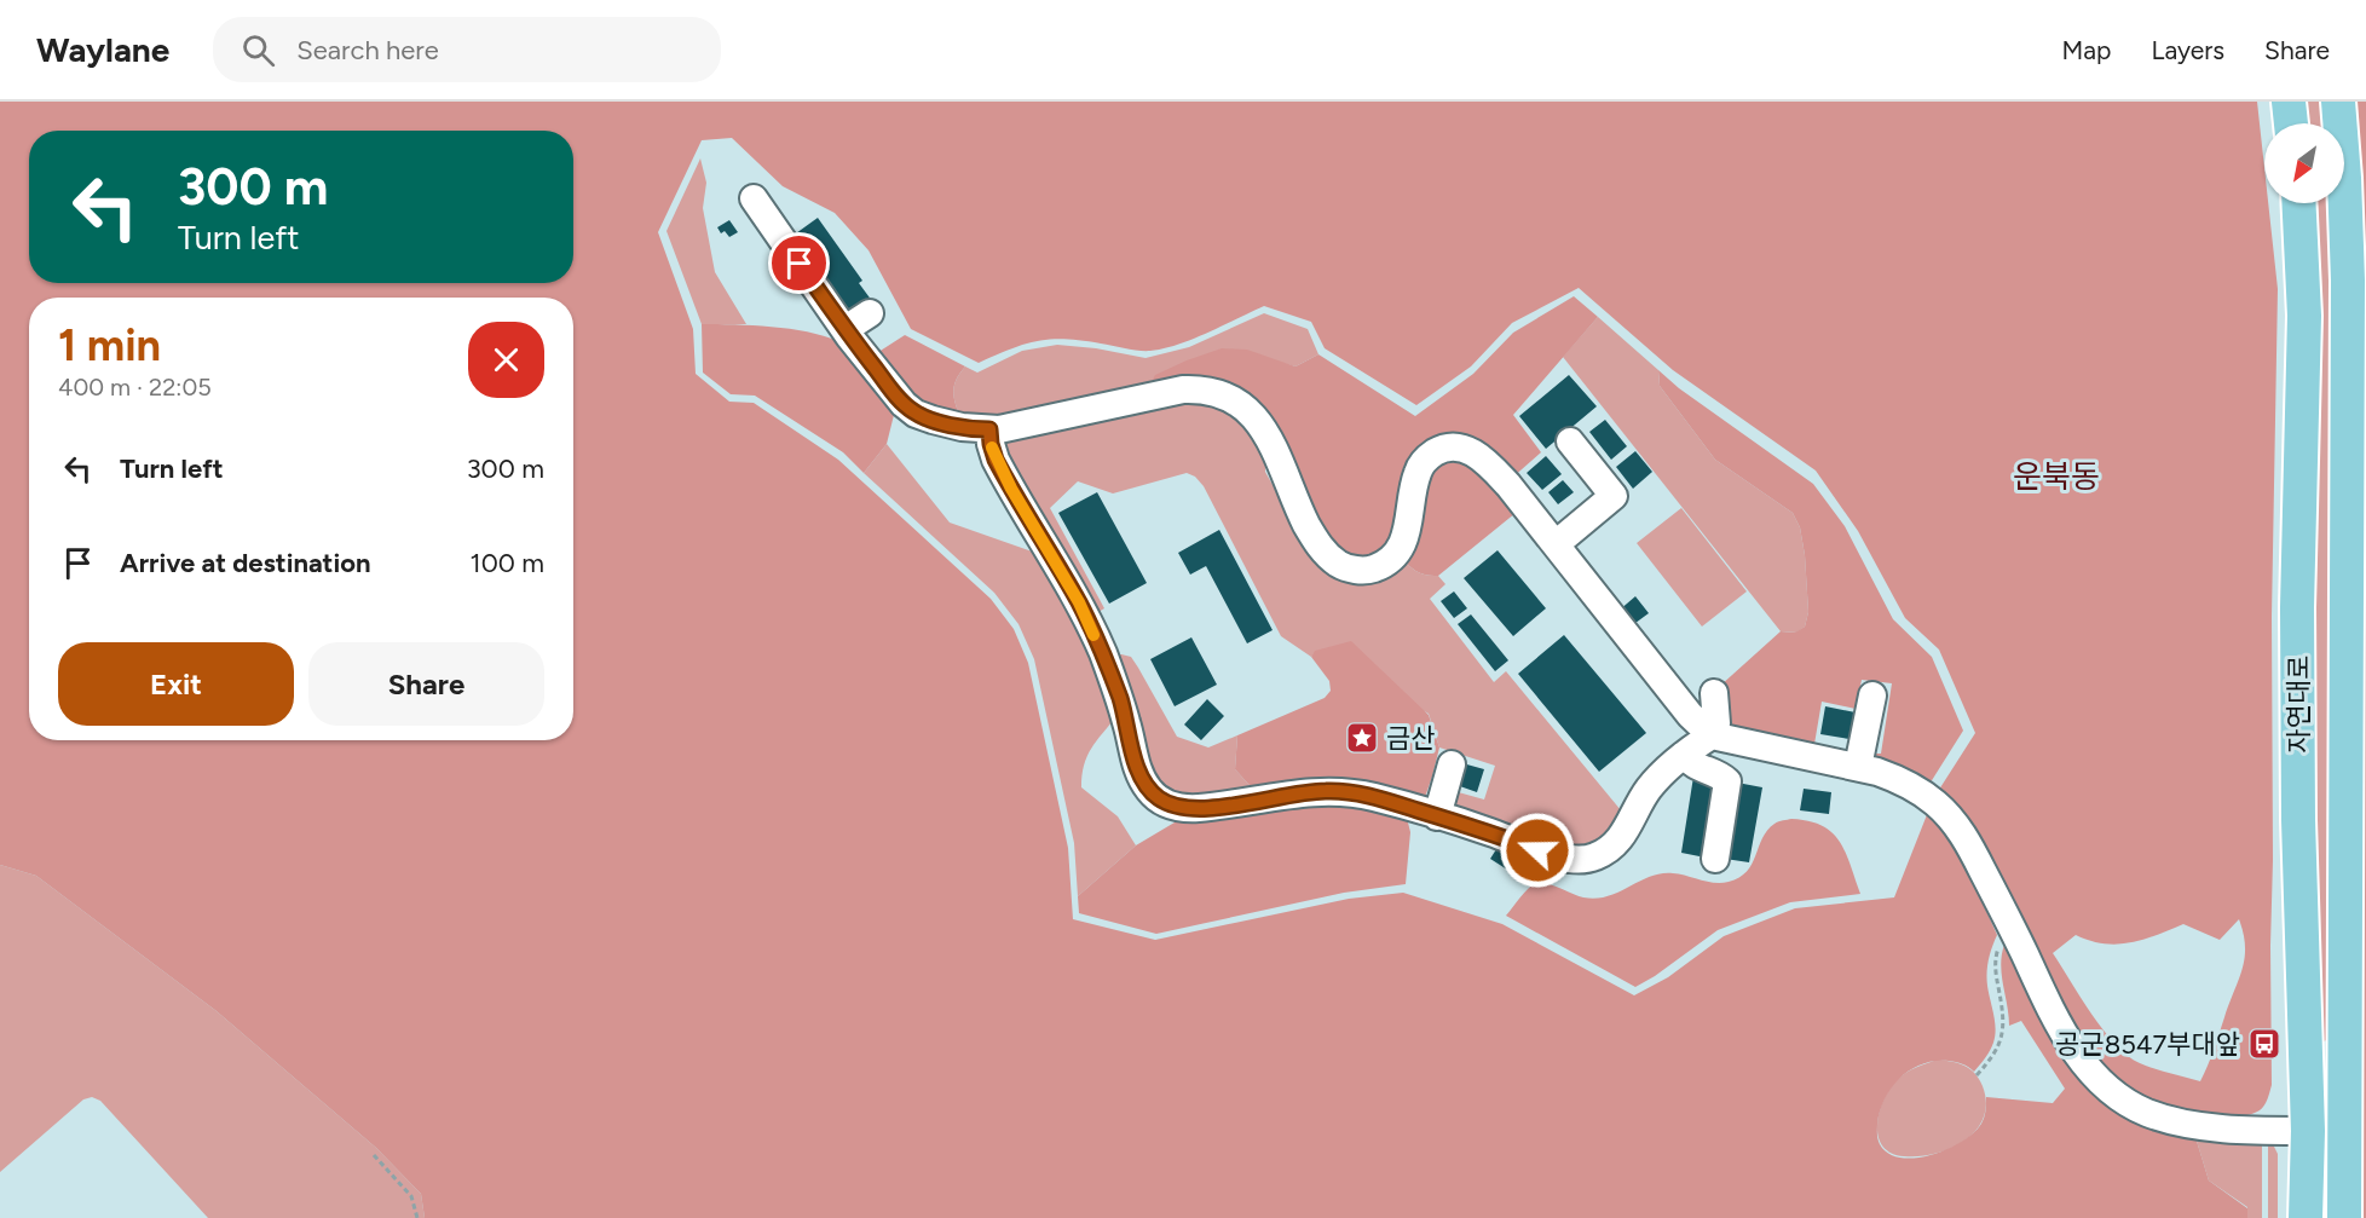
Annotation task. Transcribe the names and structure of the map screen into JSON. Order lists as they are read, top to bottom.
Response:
{
  "streets": {
    "main road": ["자연대로"]
  },
  "districts": ["운북동"],
  "places": {
    "place": ["금산"],
    "bus stop": ["공군8547부대앞"]
  },
  "north": "bottom left",
  "page": {
    "header": "Waylane",
    "search": "Search here",
    "nav": ["Map", "Layers", "Share"],
    "turn": ["300 m", "Turn left"],
    "heading": ["1 min", "400 m · 22:05"],
    "list": [
      {
        "name": "Turn left",
        "value": "300 m"
      },
      {
        "name": "Arrive at destination",
        "value": "100 m"
      }
    ],
    "buttons": ["Exit", "Share"]
  }
}
